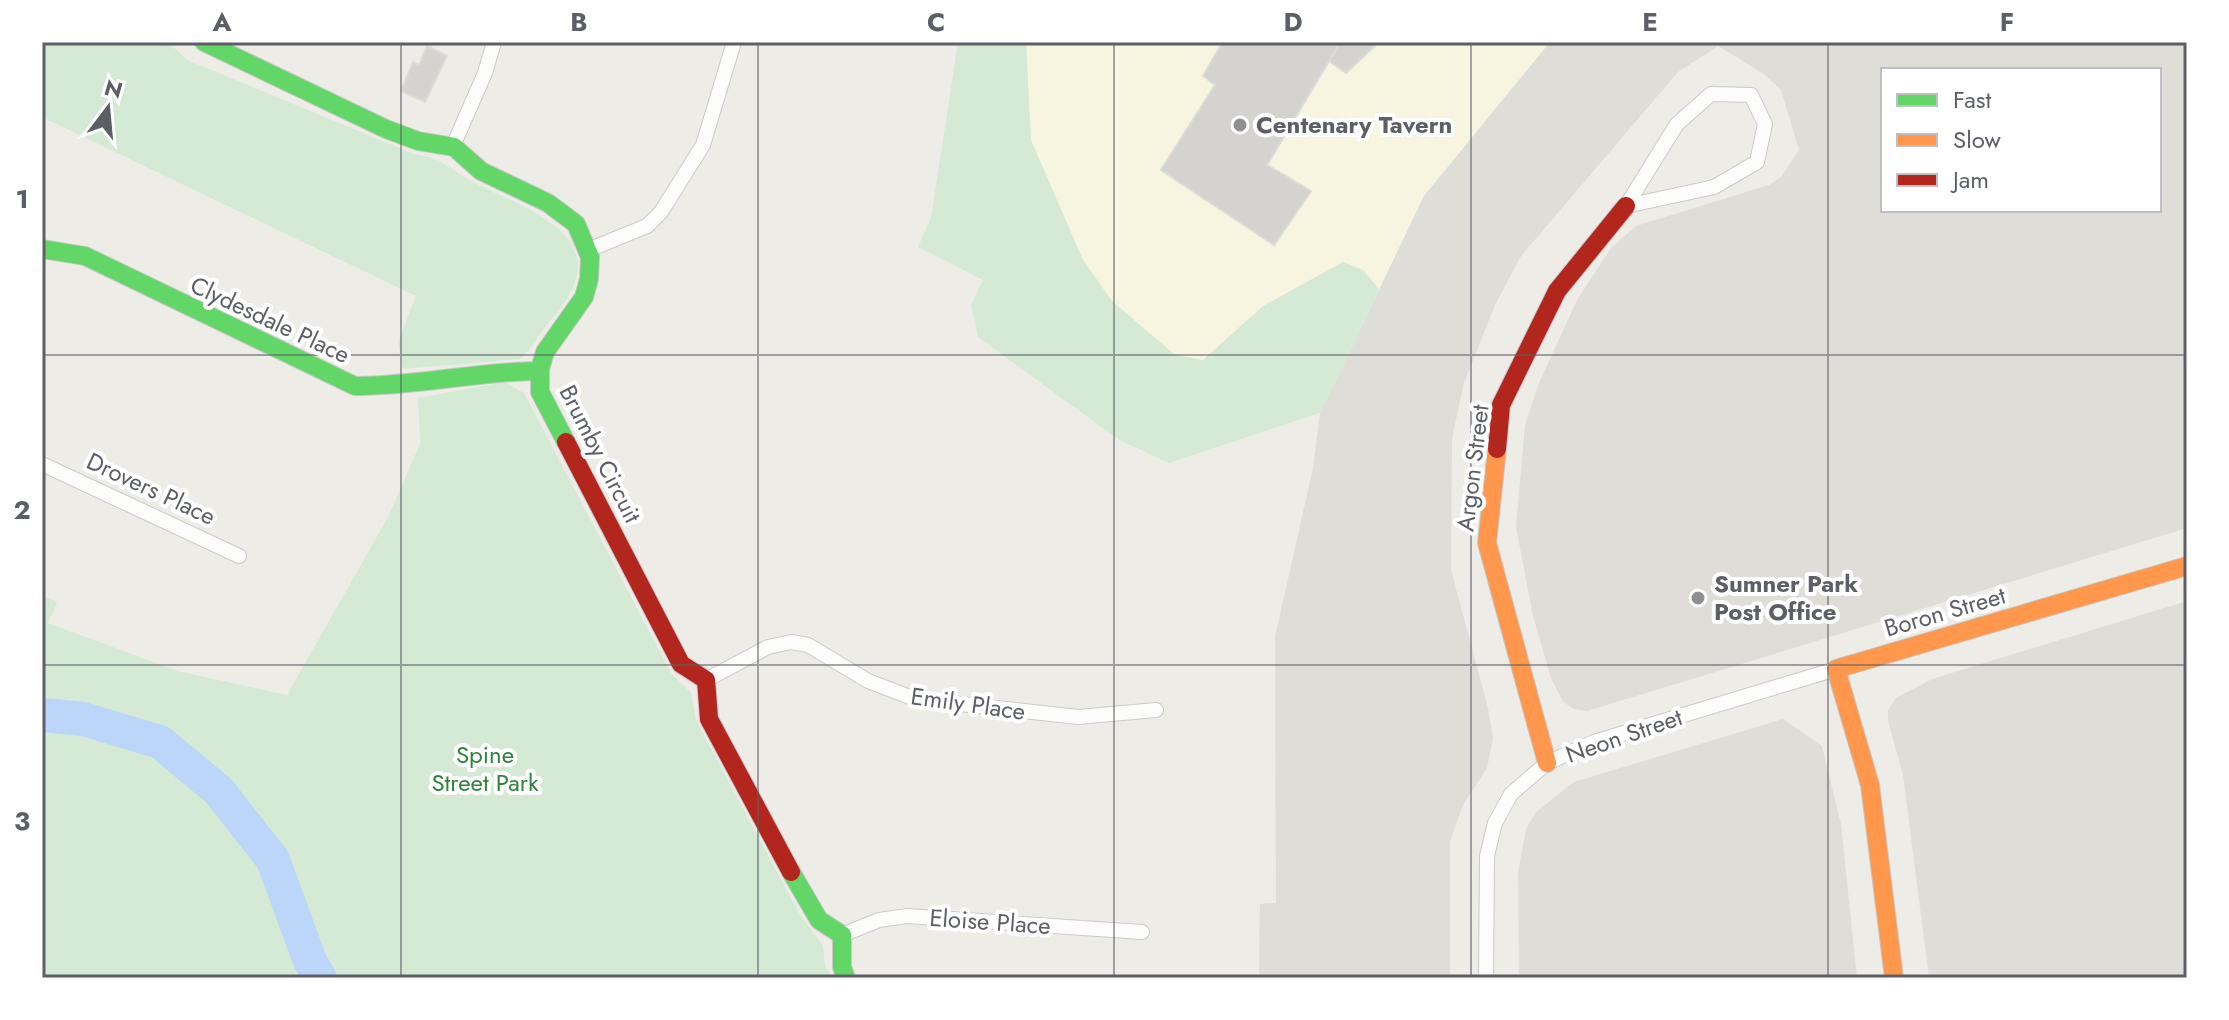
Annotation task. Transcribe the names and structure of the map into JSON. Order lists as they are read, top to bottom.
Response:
{
  "streets": {
    "street": [
      "Clydesdale Place",
      "Brumby Circuit",
      "Argon Street",
      "Drovers Place",
      "Boron Street",
      "Emily Place",
      "Neon Street",
      "Eloise Place"
    ]
  },
  "crossings": [
    ["Clydesdale Place", "Brumby Circuit"],
    ["Brumby Circuit", "Emily Place"],
    ["Argon Street", "Neon Street"],
    ["Boron Street", "Neon Street"]
  ],
  "parks": ["Spine Street Park"],
  "places": ["Centenary Tavern", "Sumner Park Post Office"],
  "legend": ["Fast", "Slow", "Jam"],
  "north": "top",
  "grid": {
    "columns": [
      "A",
      "B",
      "C",
      "D",
      "E",
      "F"
    ],
    "rows": ["1", "2", "3"]
  }
}
